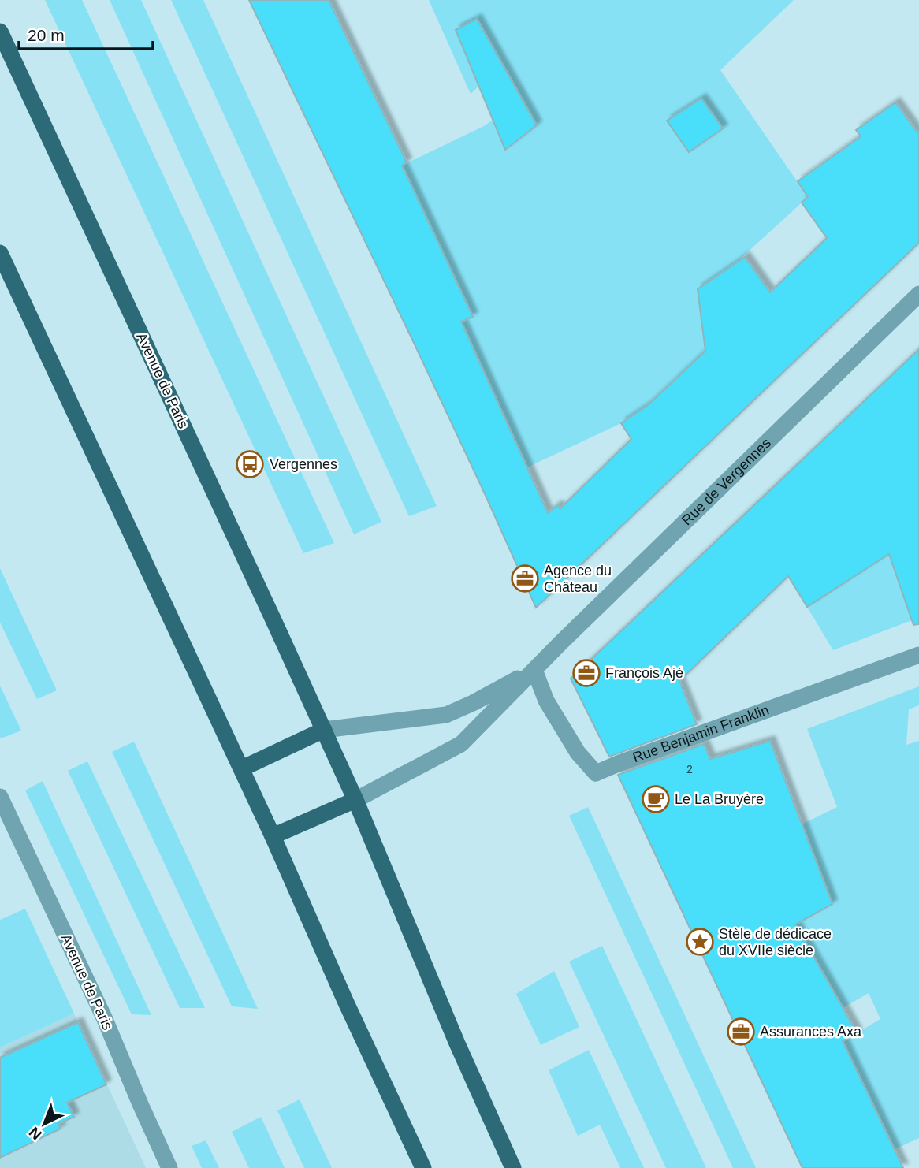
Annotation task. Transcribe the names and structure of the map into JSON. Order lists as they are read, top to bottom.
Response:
{
  "streets": {
    "main road": ["Avenue de Paris"],
    "street": ["Rue de Vergennes", "Rue Benjamin Franklin"]
  },
  "crossings": [
    ["Avenue de Paris", "Rue de Vergennes"],
    ["Rue de Vergennes", "Rue Benjamin Franklin"]
  ],
  "places": {
    "bus stop": ["Vergennes"],
    "office": ["Agence du Château", "François Ajé", "Assurances Axa"],
    "cafe": ["Le La Bruyère"],
    "place": ["Stèle de dédicace du XVIIe siècle"]
  },
  "house_numbers": ["2"],
  "scale_bar": "20 m",
  "north": "bottom left"
}
